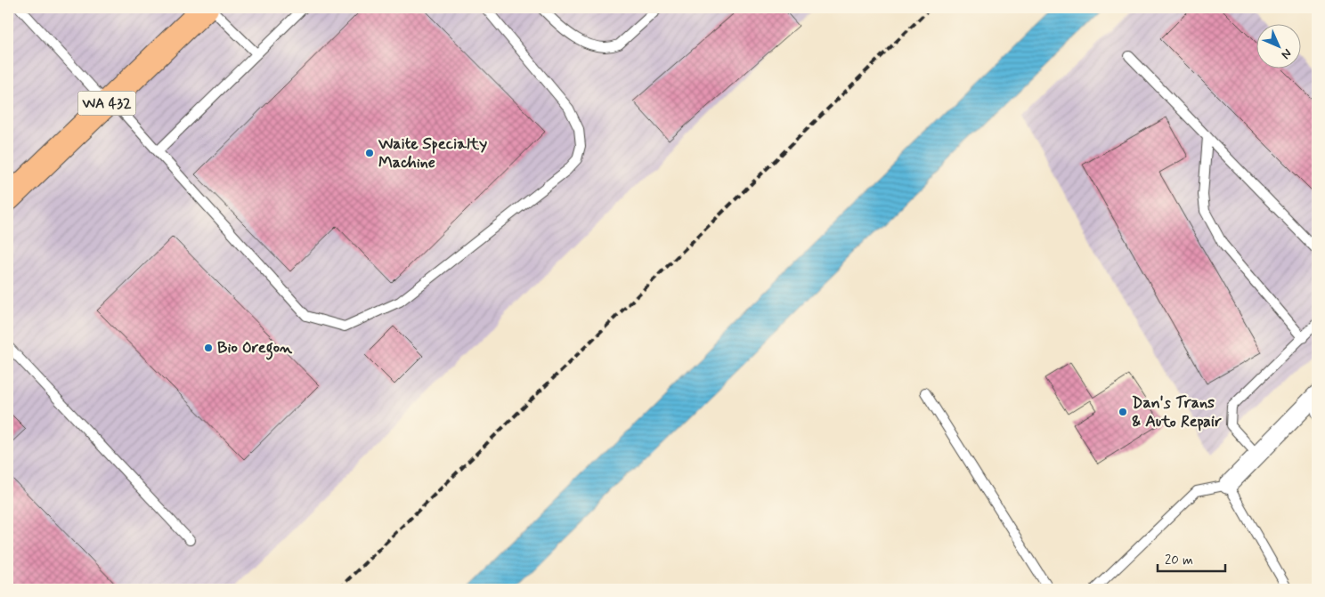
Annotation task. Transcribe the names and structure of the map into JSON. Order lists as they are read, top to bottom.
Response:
{
  "streets": {
    "highway": ["WA 432"]
  },
  "places": ["Waite Specialty Machine", "Bio Oregon", "Dan's Trans & Auto Repair"],
  "scale_bar": "20 m",
  "north": "bottom right"
}
